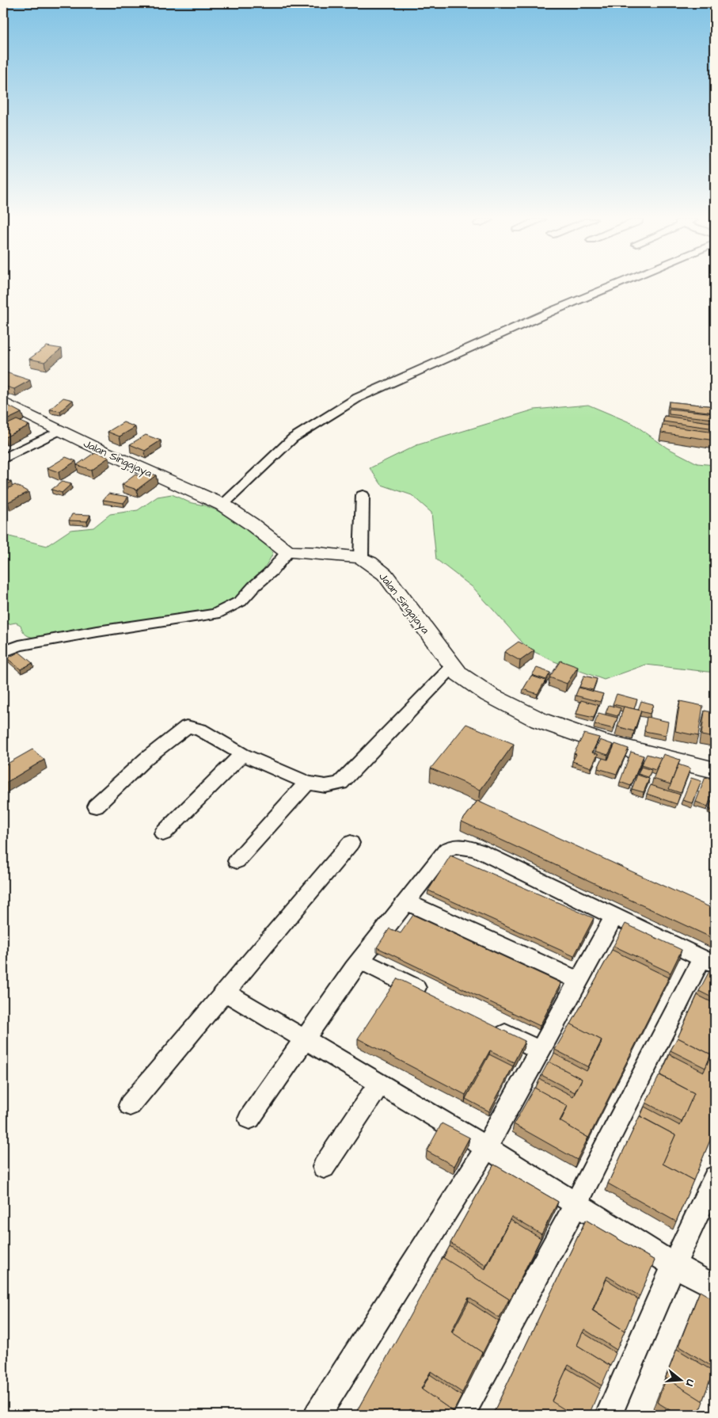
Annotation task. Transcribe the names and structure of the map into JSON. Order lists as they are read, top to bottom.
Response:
{
  "streets": {
    "street": ["Jalan Singajaya"]
  },
  "north": "right"
}
